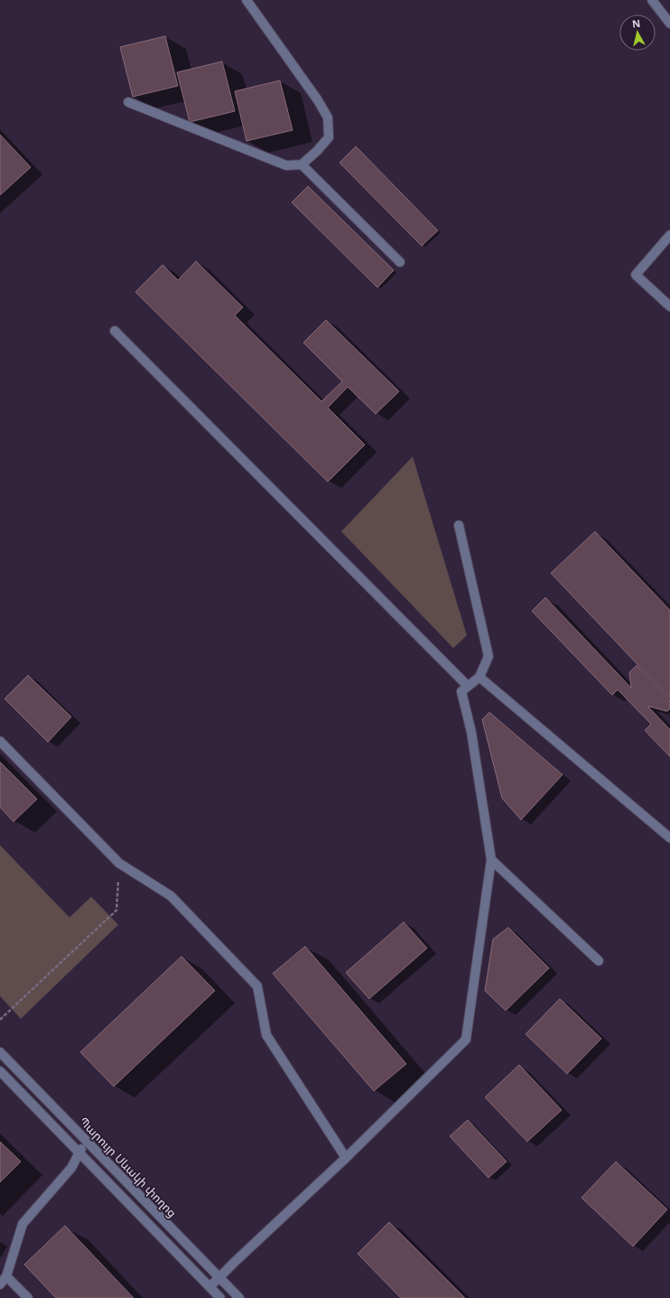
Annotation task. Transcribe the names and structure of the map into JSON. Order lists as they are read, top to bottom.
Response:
{
  "streets": {
    "street": ["Պարույր Սևակի փողոց"]
  },
  "north": "top"
}
